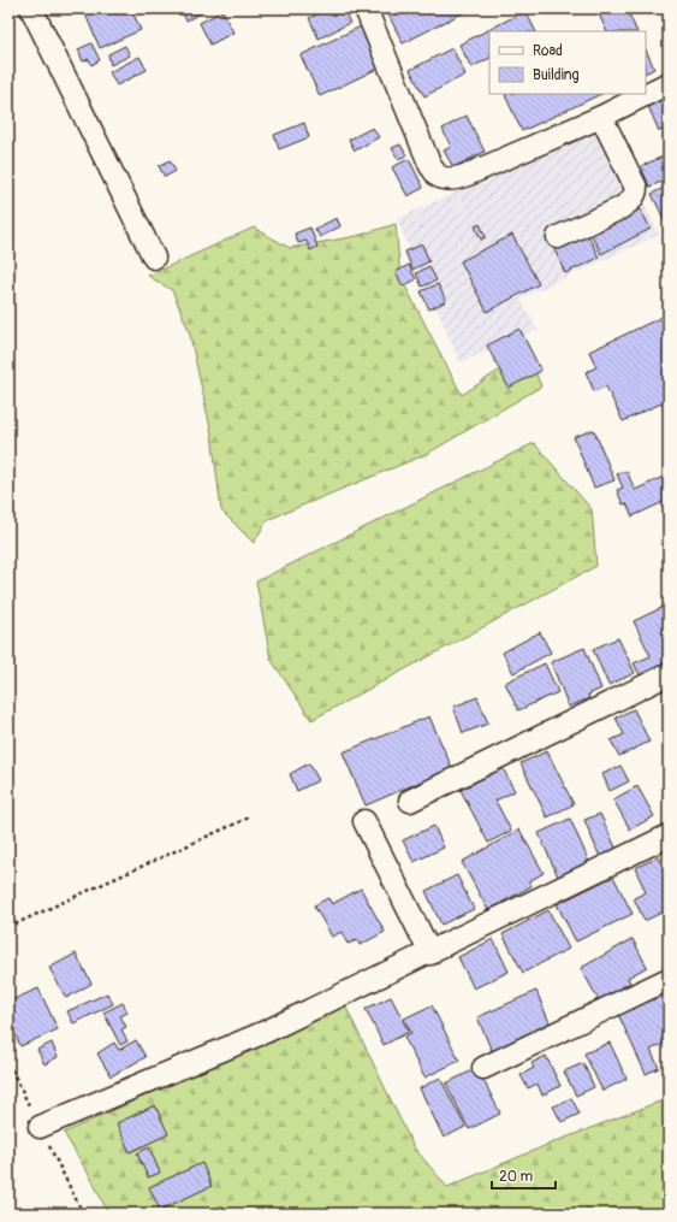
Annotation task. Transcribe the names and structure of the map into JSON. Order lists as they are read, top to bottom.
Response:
{
  "legend": ["Road", "Building"],
  "scale_bar": "20 m"
}
